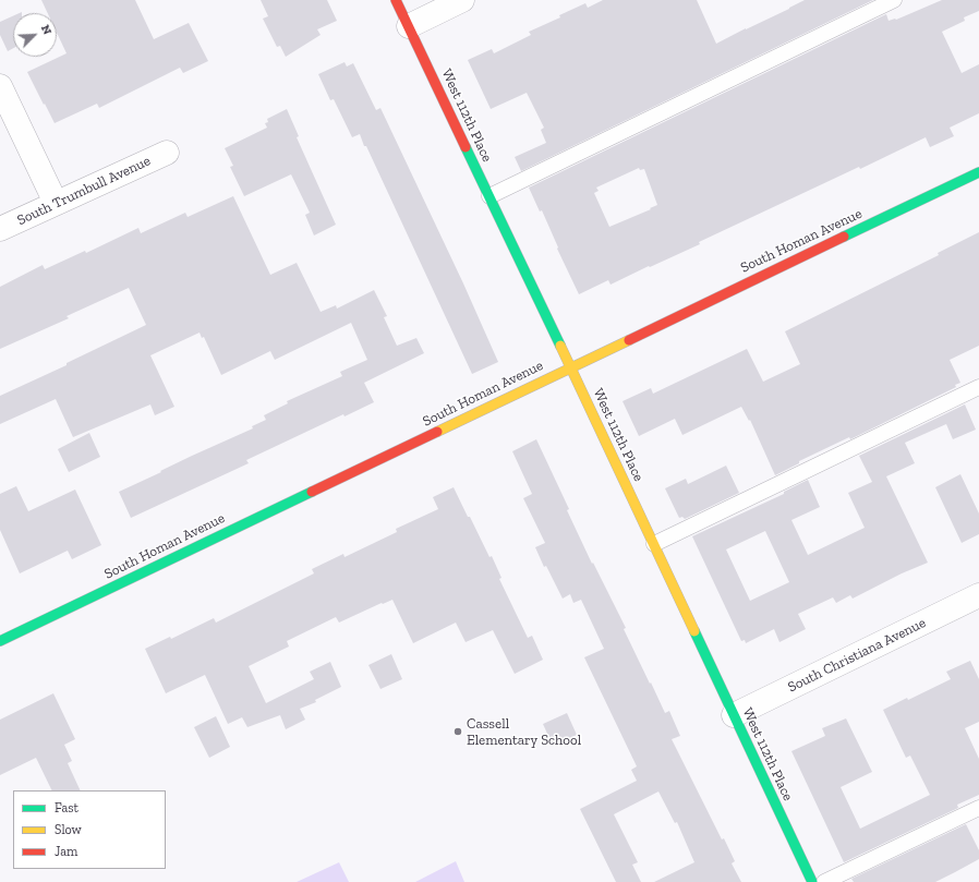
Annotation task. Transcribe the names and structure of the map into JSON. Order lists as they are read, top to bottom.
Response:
{
  "streets": {
    "street": [
      "West 112th Place",
      "South Trumbull Avenue",
      "South Homan Avenue",
      "South Christiana Avenue"
    ]
  },
  "crossings": [
    ["West 112th Place", "South Homan Avenue"],
    ["West 112th Place", "South Christiana Avenue"]
  ],
  "places": ["Cassell Elementary School"],
  "legend": ["Fast", "Slow", "Jam"],
  "north": "top right"
}
